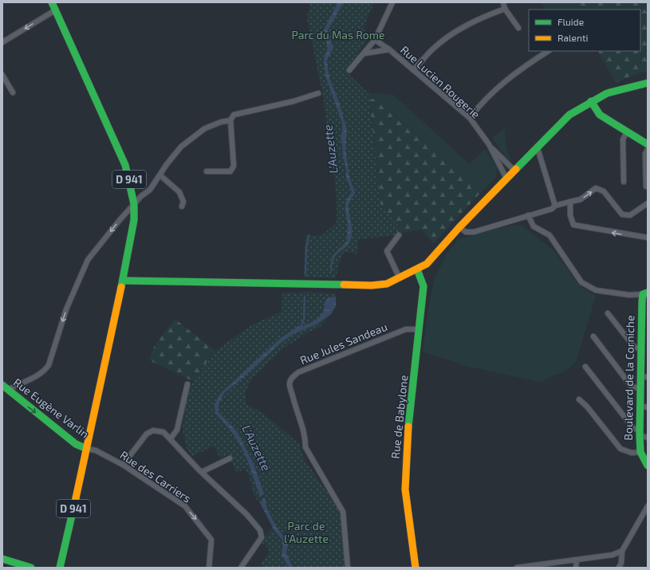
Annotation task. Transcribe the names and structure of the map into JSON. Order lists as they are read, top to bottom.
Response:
{
  "streets": {
    "main road": [
      "D 941",
      "Boulevard de la Corniche",
      "Rue Eugène Varlin",
      "Rue de Babylone"
    ],
    "street": ["Rue Lucien Rougerie", "Rue Jules Sandeau", "Rue des Carriers"]
  },
  "crossings": [
    ["D 941", "Rue Eugène Varlin"],
    ["D 941", "Rue des Carriers"],
    ["Rue Jules Sandeau", "Rue de Babylone"],
    ["Rue Eugène Varlin", "Rue des Carriers"]
  ],
  "one_way": ["Rue Eugène Varlin", "Rue des Carriers"],
  "water": ["L'Auzette"],
  "parks": ["Parc du Mas Rome", "Parc de l'Auzette"],
  "legend": ["Fluide", "Ralenti"]
}
